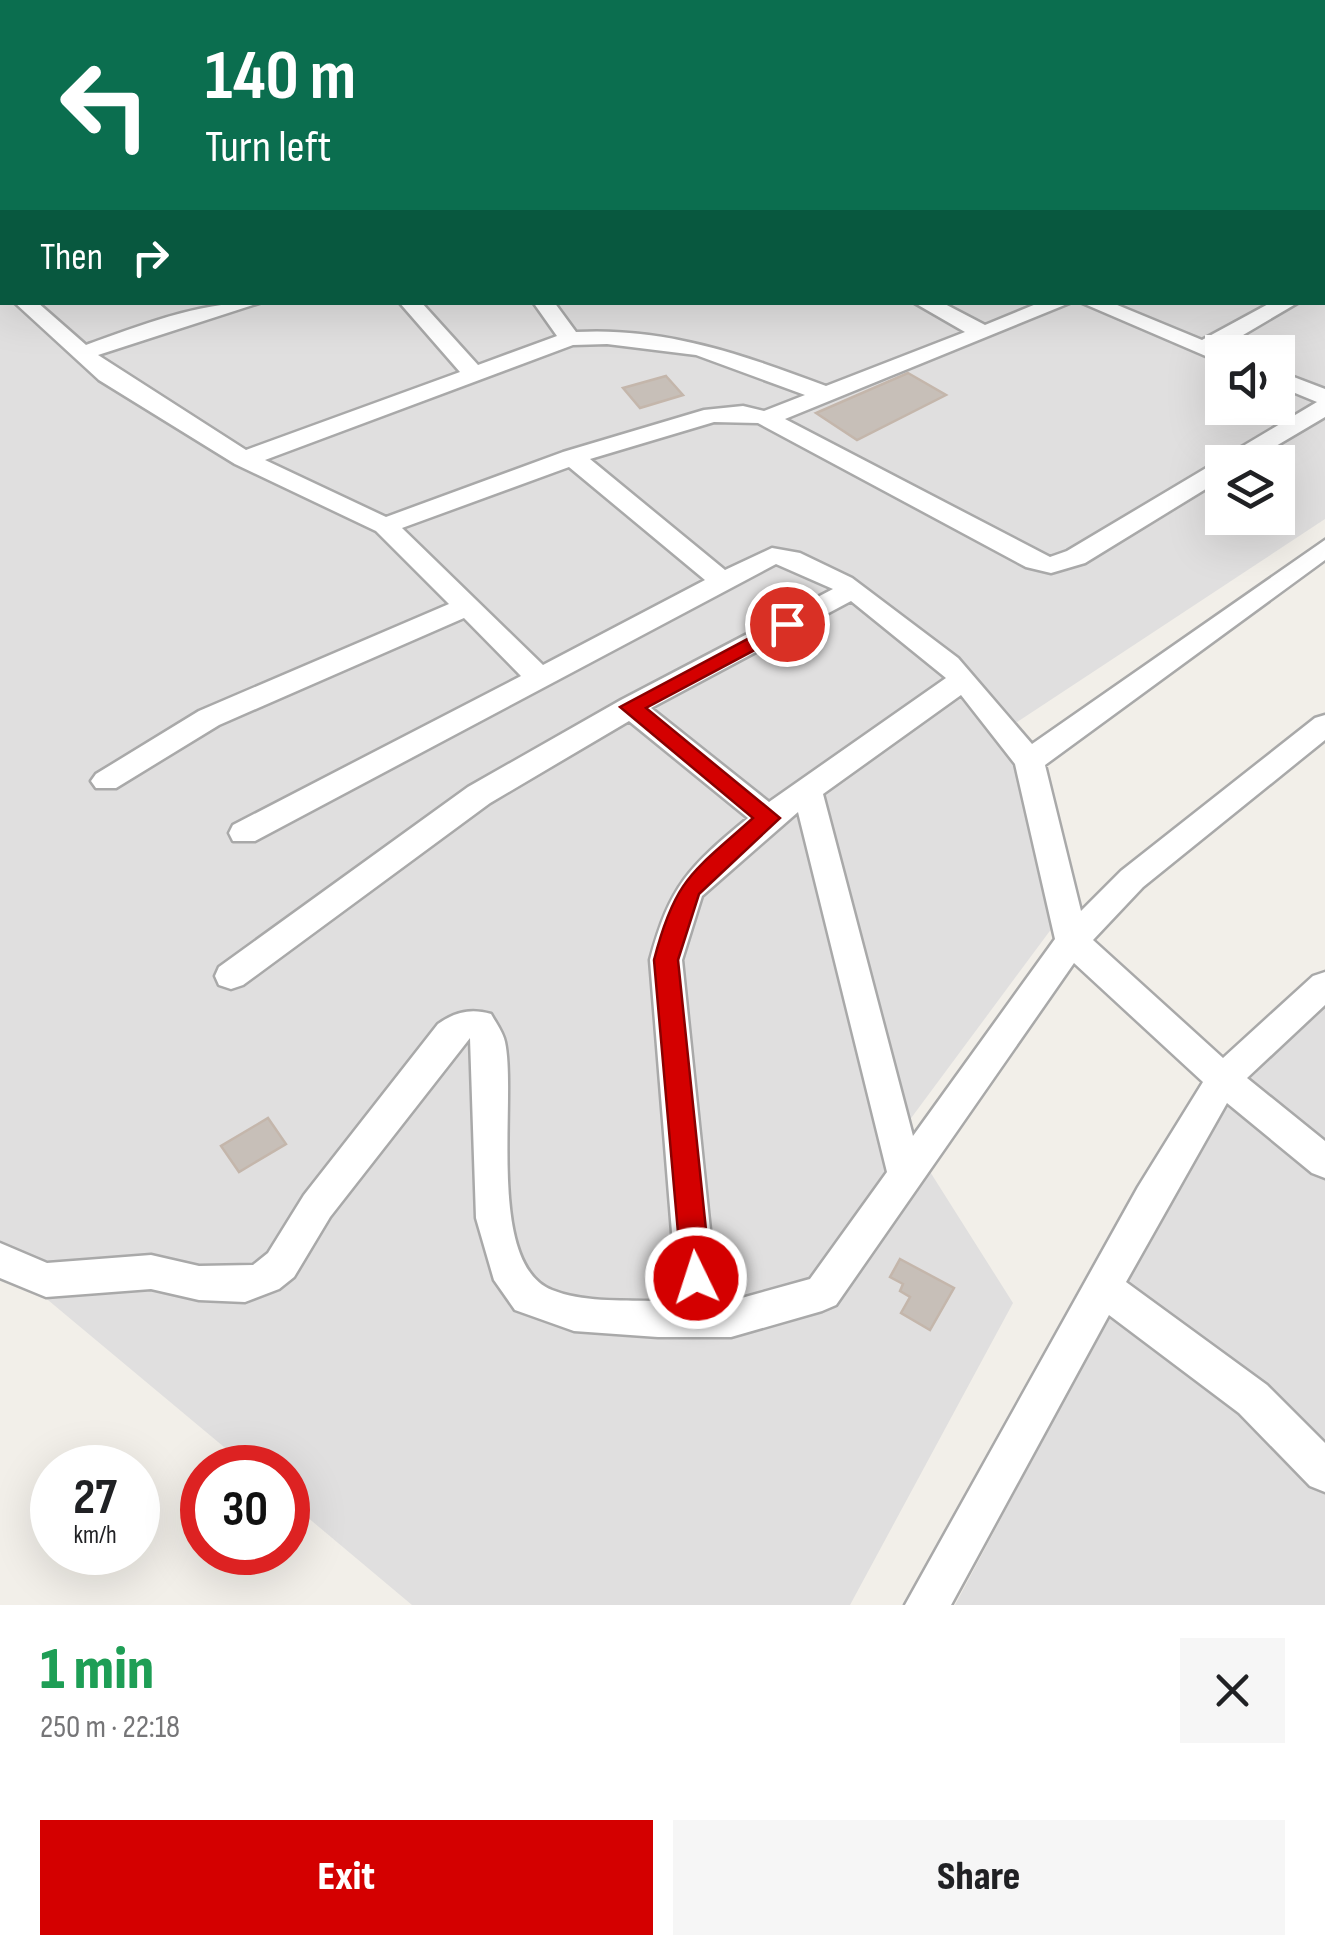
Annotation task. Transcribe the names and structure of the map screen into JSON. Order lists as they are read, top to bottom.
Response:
{
  "page": {
    "turn": ["140 m", "Turn left"],
    "then": "Then",
    "speed": "27 km/h",
    "limit": "30",
    "heading": ["1 min", "250 m · 22:18"],
    "buttons": ["Exit", "Share"]
  }
}
